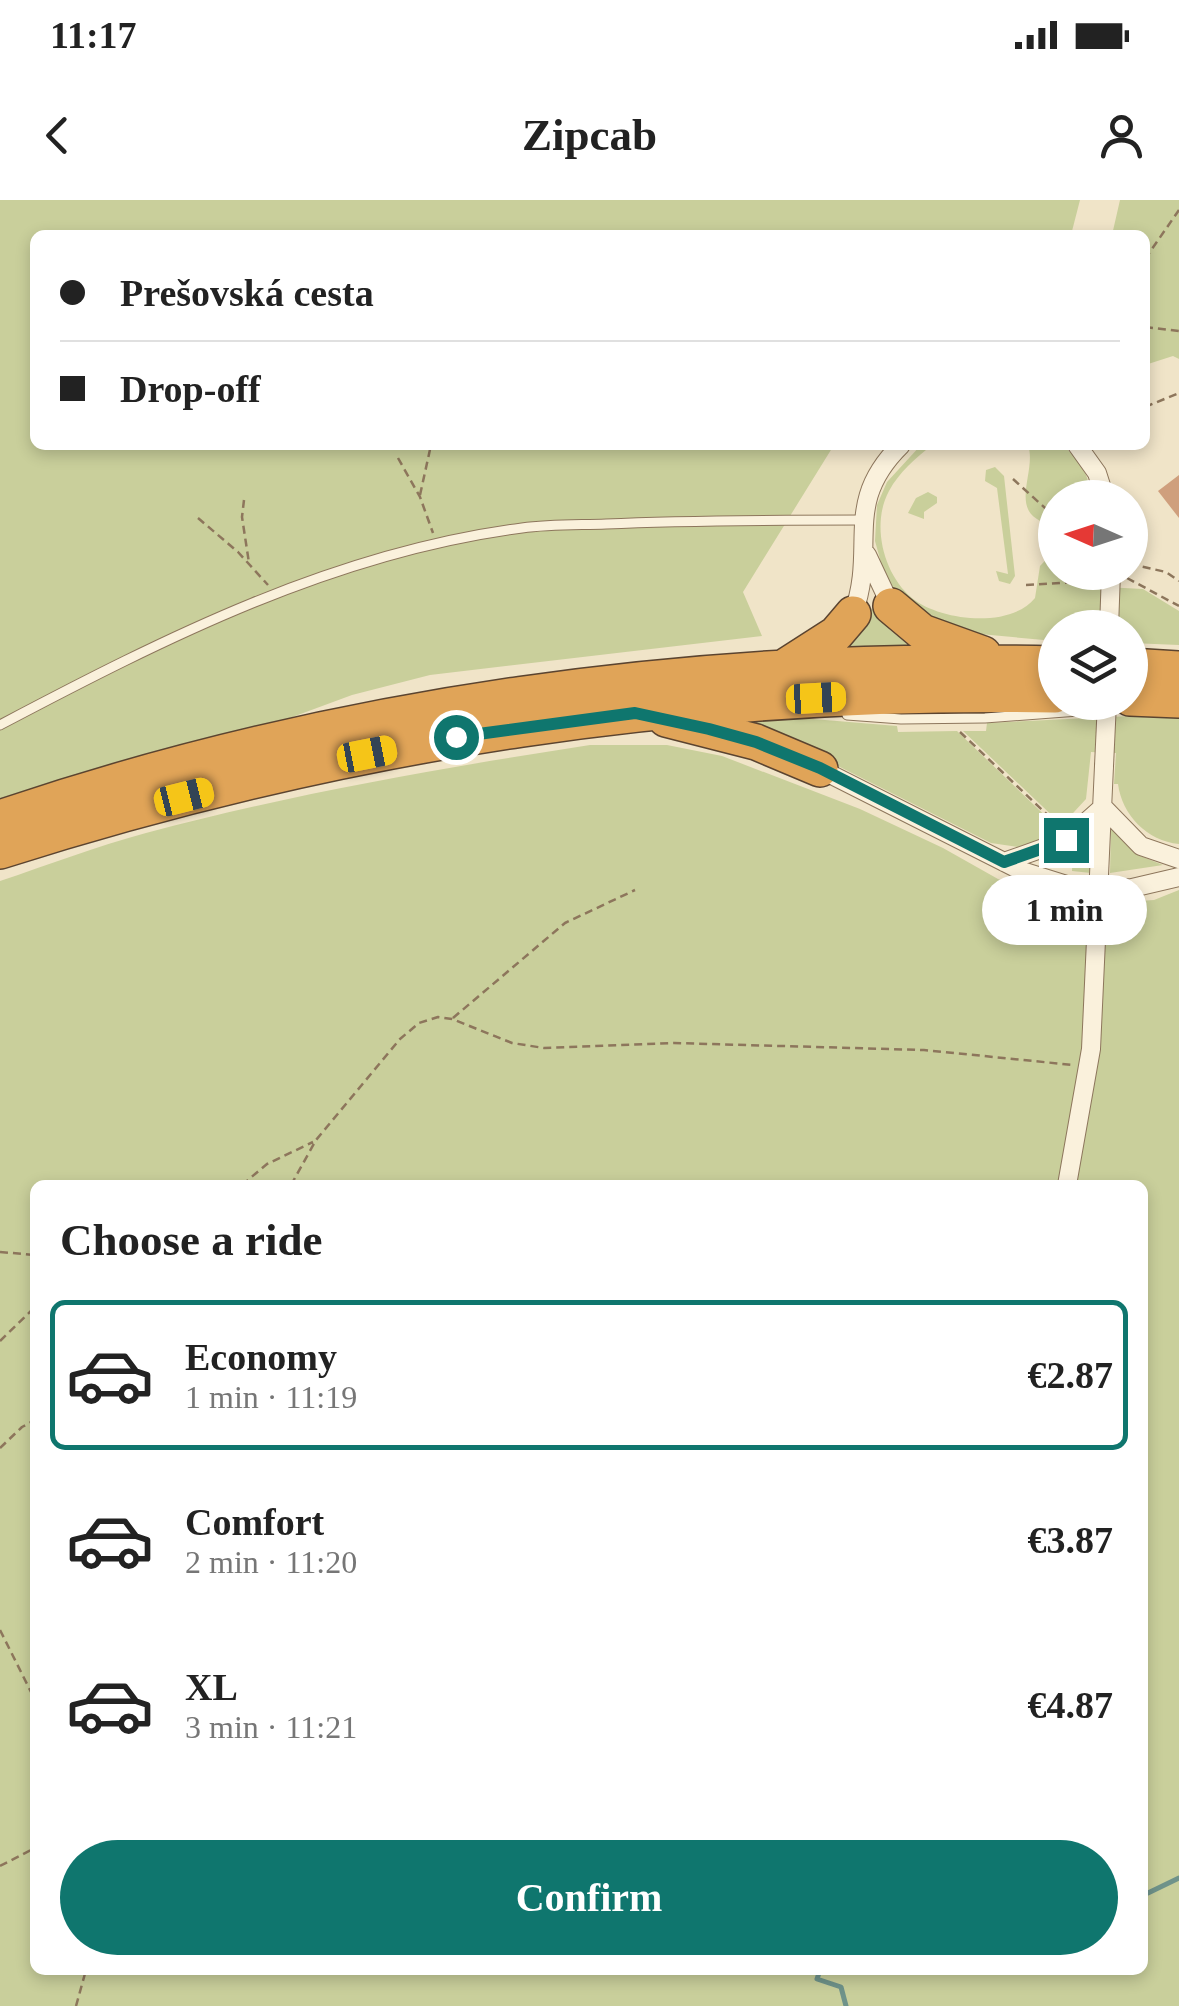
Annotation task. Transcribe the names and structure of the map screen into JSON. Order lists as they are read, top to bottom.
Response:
{
  "north": "left",
  "page": {
    "status": "11:17",
    "header": "Zipcab",
    "banner": ["Prešovská cesta", "Drop-off"],
    "bubble": "1 min",
    "heading": "Choose a ride",
    "list": [
      {
        "name": "Economy",
        "note": "1 min · 11:19",
        "value": "€2.87"
      },
      {
        "name": "Comfort",
        "note": "2 min · 11:20",
        "value": "€3.87"
      },
      {
        "name": "XL",
        "note": "3 min · 11:21",
        "value": "€4.87"
      }
    ],
    "buttons": "Confirm"
  }
}
